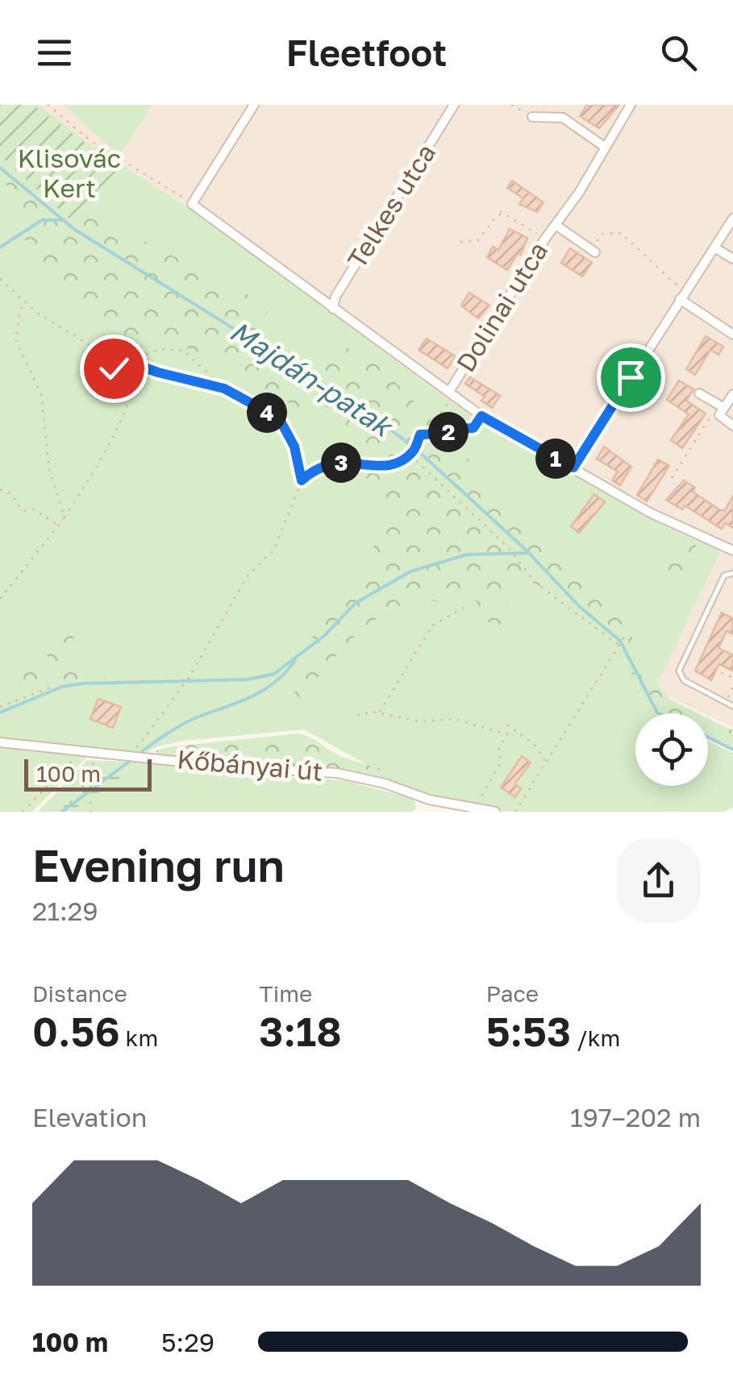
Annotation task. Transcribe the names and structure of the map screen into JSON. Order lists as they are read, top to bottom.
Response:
{
  "streets": {
    "street": ["Telkes utca", "Dolinai utca", "Kőbányai út"]
  },
  "water": ["Majdán-patak"],
  "parks": ["Klisovác Kert"],
  "scale_bar": "100 m",
  "page": {
    "header": "Fleetfoot",
    "pins": [
      "4",
      "2",
      "1",
      "3"
    ],
    "scale": "100 m",
    "heading": ["Evening run", "21:29"],
    "stats": [
      ["Distance", "0.56 km"],
      ["Time", "3:18"],
      ["Pace", "5:53 /km"]
    ],
    "chart": ["Elevation", "197–202 m"],
    "list": [
      {
        "name": "100 m",
        "note": "5:29"
      }
    ]
  }
}
